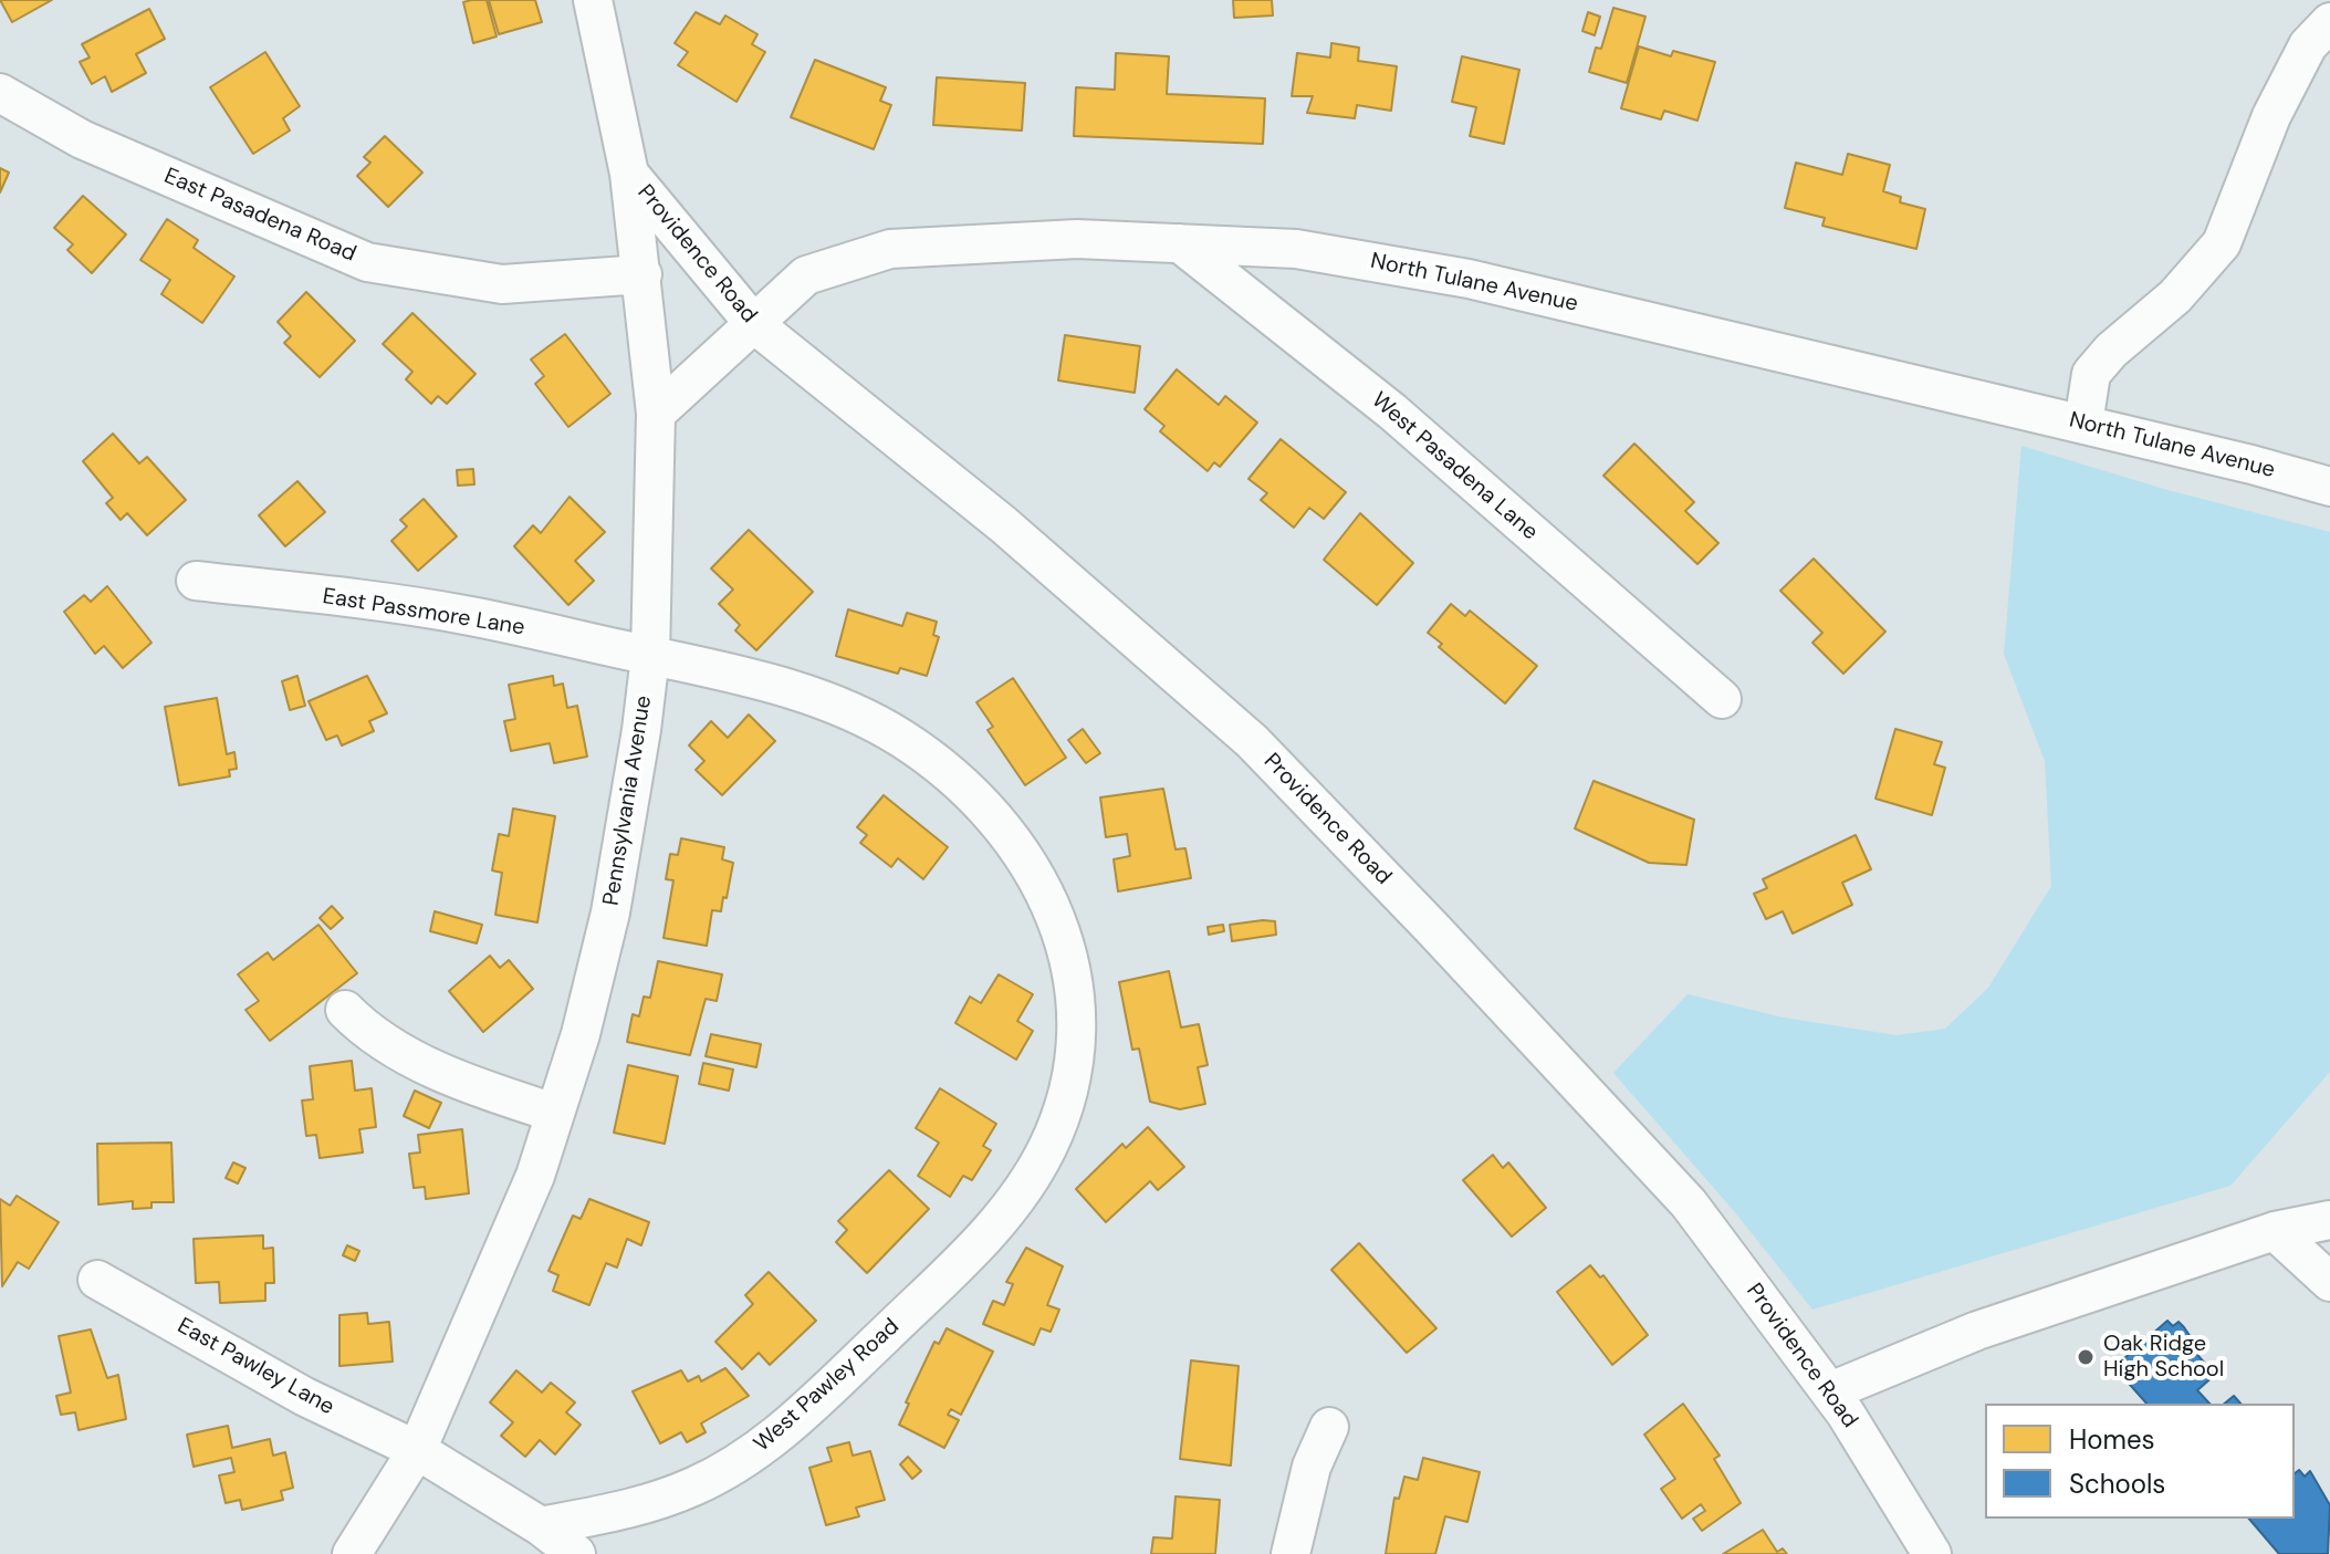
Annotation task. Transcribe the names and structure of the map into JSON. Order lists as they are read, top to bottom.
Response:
{
  "streets": {
    "street": [
      "East Pasadena Road",
      "Providence Road",
      "North Tulane Avenue",
      "West Pasadena Lane",
      "East Passmore Lane",
      "Pennsylvania Avenue",
      "East Pawley Lane",
      "West Pawley Road"
    ]
  },
  "crossings": [
    ["East Pasadena Road", "Pennsylvania Avenue"],
    ["Providence Road", "North Tulane Avenue"],
    ["Providence Road", "Pennsylvania Avenue"],
    ["North Tulane Avenue", "West Pasadena Lane"],
    ["North Tulane Avenue", "Pennsylvania Avenue"],
    ["East Passmore Lane", "Pennsylvania Avenue"],
    ["East Passmore Lane", "West Pawley Road"],
    ["Pennsylvania Avenue", "East Pawley Lane"],
    ["East Pawley Lane", "West Pawley Road"]
  ],
  "places": ["Oak Ridge High School"],
  "legend": ["Homes", "Schools"]
}
